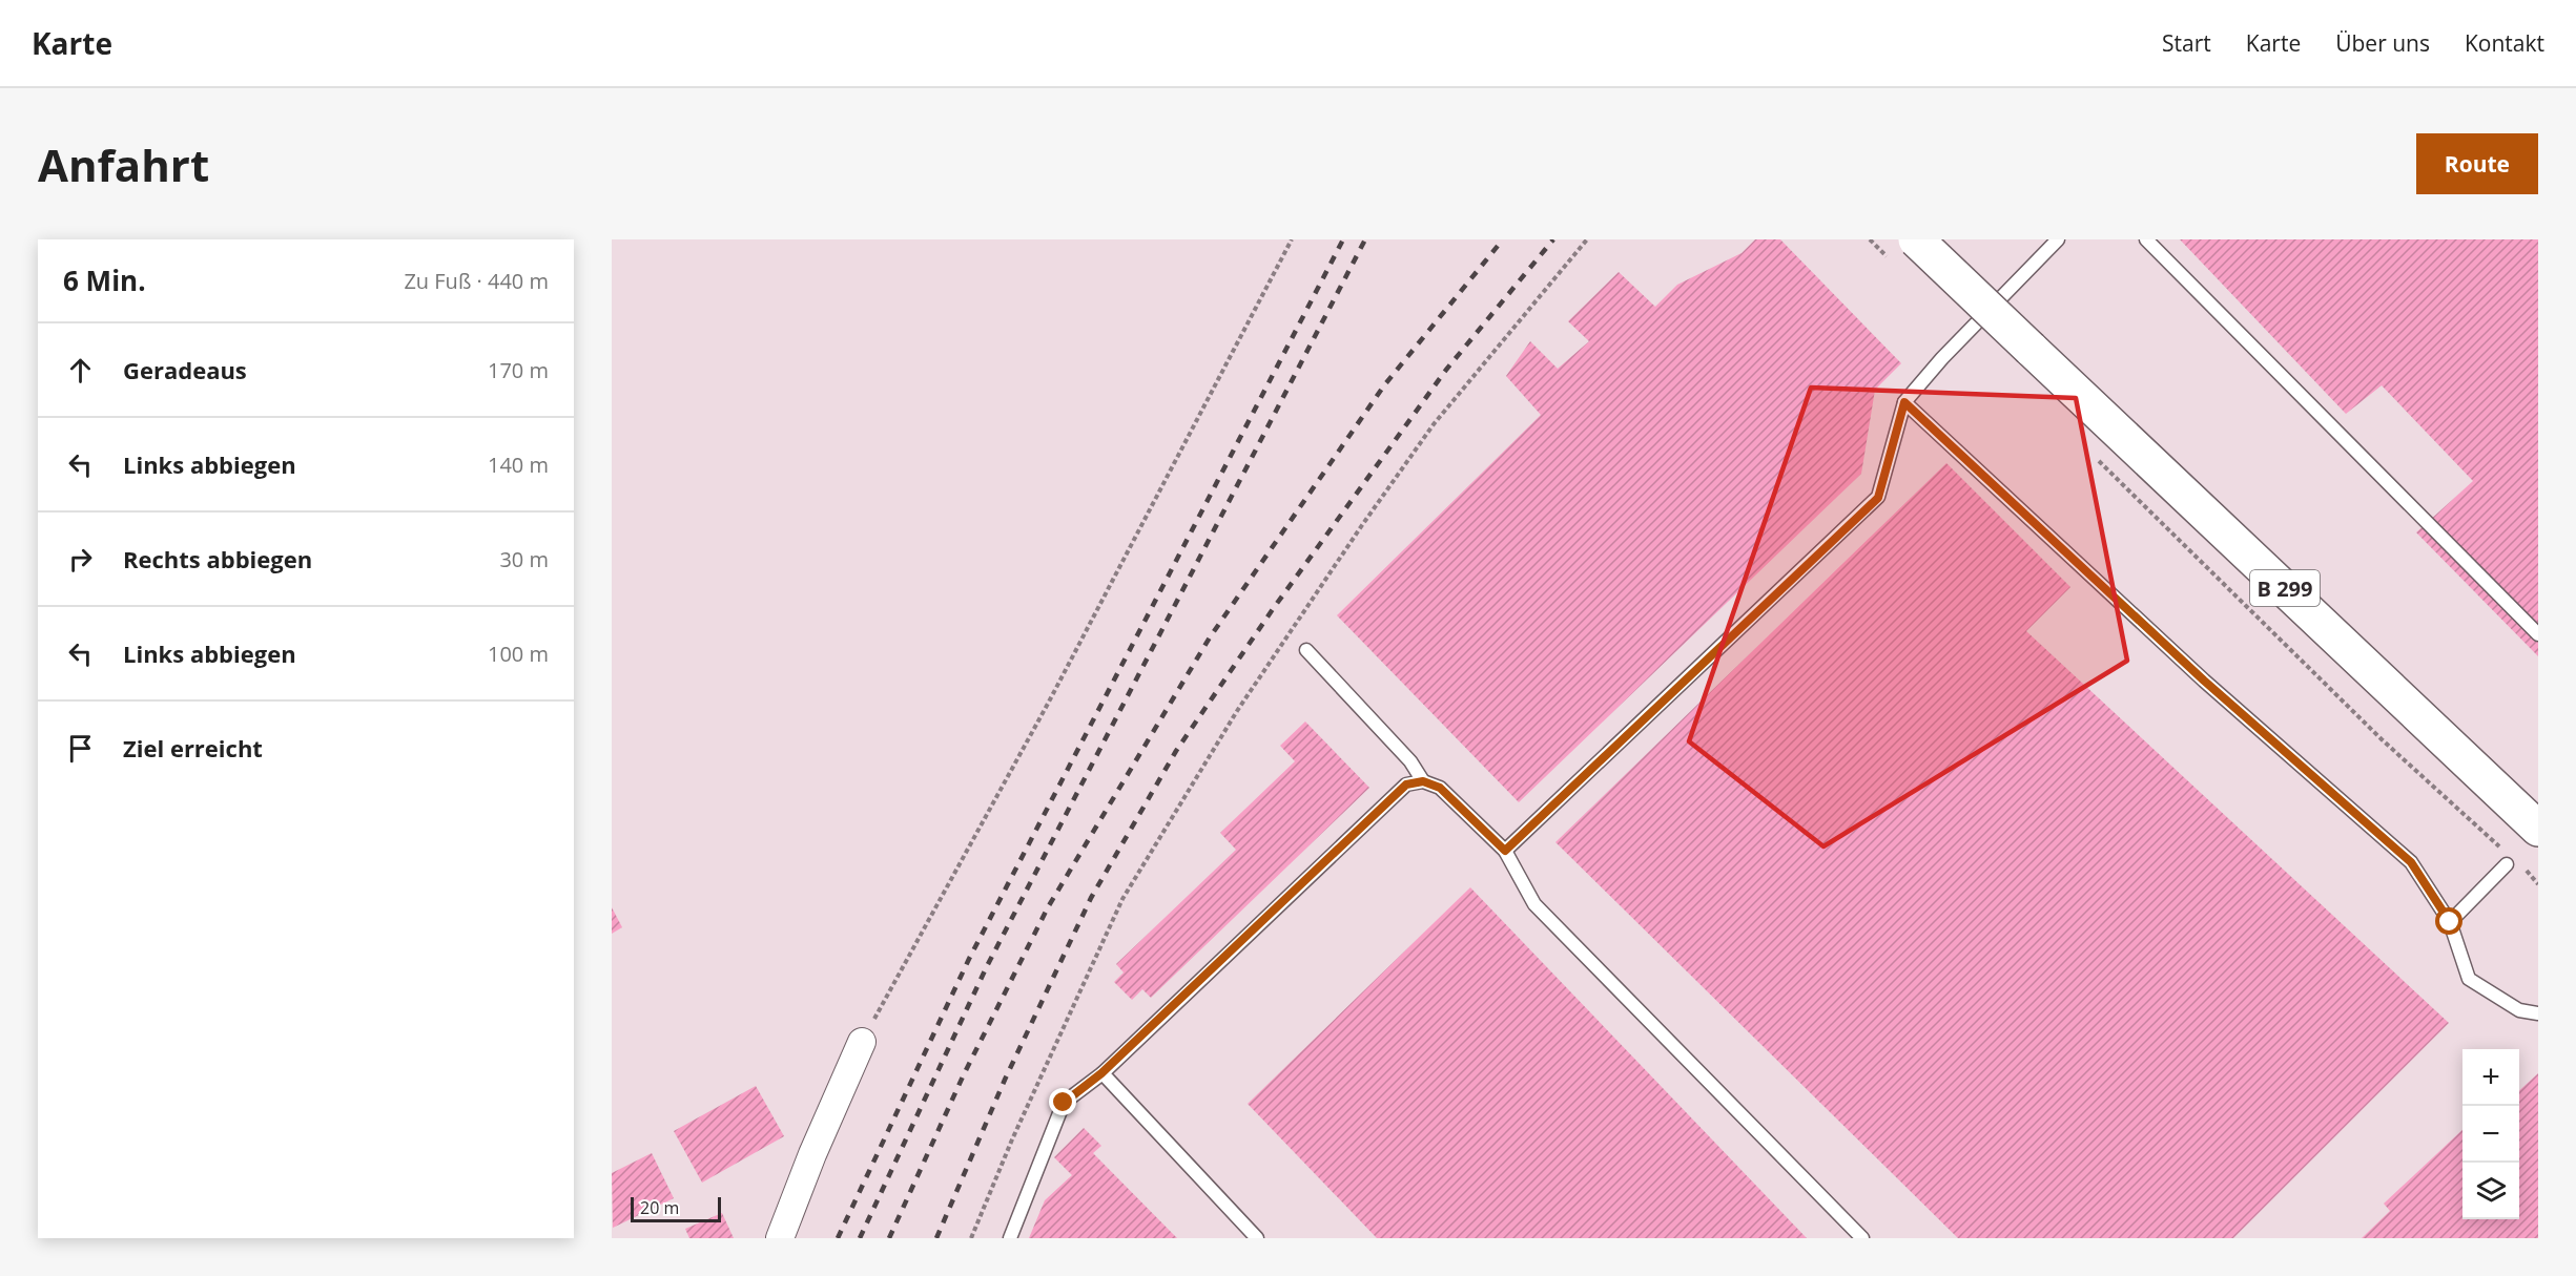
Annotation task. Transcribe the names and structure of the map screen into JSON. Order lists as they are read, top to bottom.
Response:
{
  "streets": {
    "main road": ["B 299"]
  },
  "scale_bar": "20 m",
  "page": {
    "header": "Karte",
    "nav": [
      "Start",
      "Karte",
      "Über uns",
      "Kontakt"
    ],
    "buttons": "Route",
    "title": "Anfahrt",
    "heading": ["6 Min.", "Zu Fuß · 440 m"],
    "list": [
      ["Geradeaus", "170 m"],
      ["Links abbiegen", "140 m"],
      ["Rechts abbiegen", "30 m"],
      ["Links abbiegen", "100 m"],
      "Ziel erreicht"
    ],
    "map_buttons": ["+", "−"],
    "scale": "20 m"
  }
}
